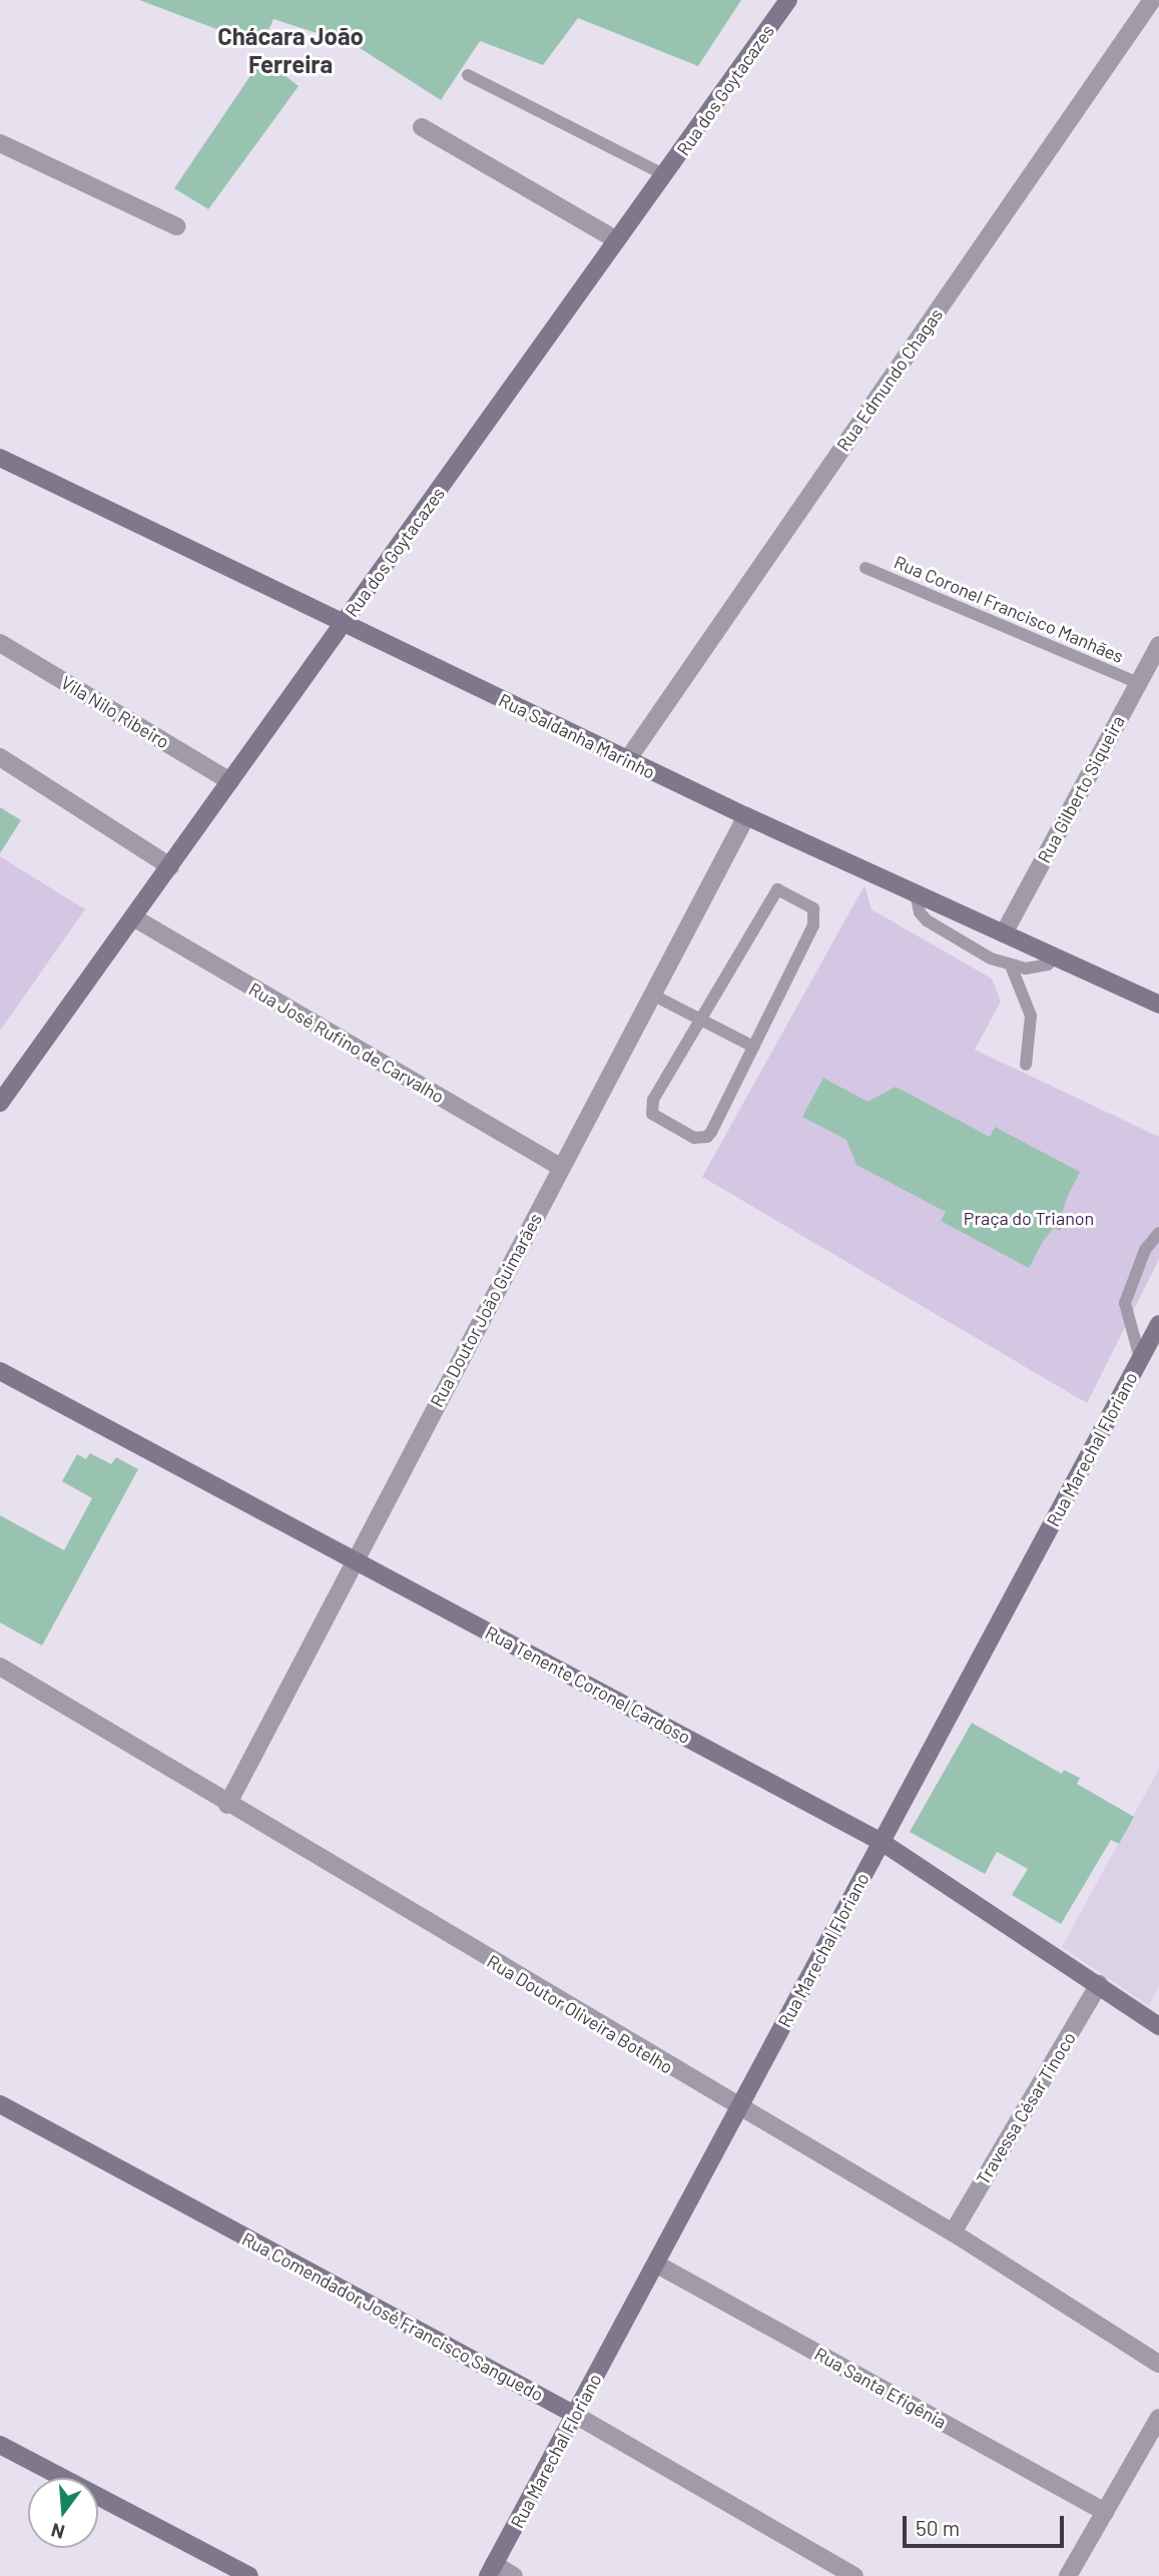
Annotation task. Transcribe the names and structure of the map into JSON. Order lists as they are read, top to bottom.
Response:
{
  "streets": {
    "main road": [
      "Rua dos Goytacazes",
      "Rua Saldanha Marinho",
      "Rua Marechal Floriano",
      "Rua Tenente Coronel Cardoso",
      "Rua Comendador José Francisco Sanguedo"
    ],
    "street": [
      "Rua Edmundo Chagas",
      "Vila Nilo Ribeiro",
      "Rua Gilberto Siqueira",
      "Rua José Rufino de Carvalho",
      "Rua Doutor João Guimarães",
      "Rua Doutor Oliveira Botelho",
      "Travessa César Tinoco",
      "Rua Santa Efigênia"
    ],
    "lane": ["Rua Coronel Francisco Manhães"]
  },
  "crossings": [
    ["Rua dos Goytacazes", "Vila Nilo Ribeiro"],
    ["Rua dos Goytacazes", "Rua Saldanha Marinho"],
    ["Rua dos Goytacazes", "Rua José Rufino de Carvalho"],
    ["Rua Edmundo Chagas", "Rua Saldanha Marinho"],
    ["Rua Coronel Francisco Manhães", "Rua Gilberto Siqueira"],
    ["Rua Saldanha Marinho", "Rua Gilberto Siqueira"],
    ["Rua Saldanha Marinho", "Rua Doutor João Guimarães"],
    ["Rua José Rufino de Carvalho", "Rua Doutor João Guimarães"],
    ["Rua Doutor João Guimarães", "Rua Tenente Coronel Cardoso"],
    ["Rua Doutor João Guimarães", "Rua Doutor Oliveira Botelho"],
    ["Rua Marechal Floriano", "Rua Tenente Coronel Cardoso"],
    ["Rua Marechal Floriano", "Rua Doutor Oliveira Botelho"],
    ["Rua Marechal Floriano", "Rua Comendador José Francisco Sanguedo"],
    ["Rua Marechal Floriano", "Rua Santa Efigênia"],
    ["Rua Tenente Coronel Cardoso", "Travessa César Tinoco"],
    ["Rua Doutor Oliveira Botelho", "Travessa César Tinoco"]
  ],
  "districts": ["Chácara João Ferreira"],
  "parks": ["Praça do Trianon"],
  "scale_bar": "50 m",
  "north": "bottom"
}
